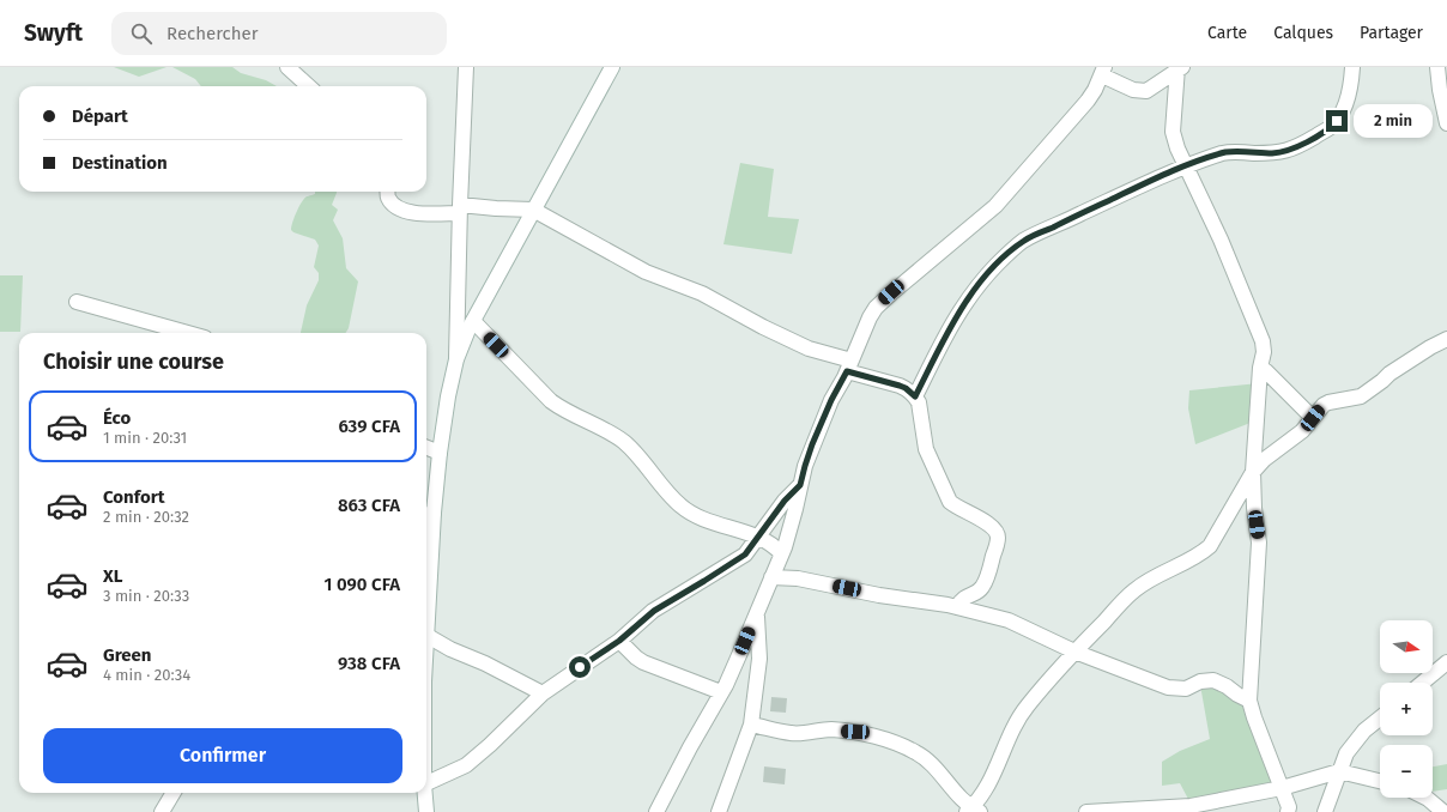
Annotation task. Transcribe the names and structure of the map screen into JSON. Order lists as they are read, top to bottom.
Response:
{
  "north": "right",
  "page": {
    "header": "Swyft",
    "search": "Rechercher",
    "nav": ["Carte", "Calques", "Partager"],
    "banner": ["Départ", "Destination"],
    "bubble": "2 min",
    "heading": "Choisir une course",
    "list": [
      {
        "name": "Éco",
        "note": "1 min · 20:31",
        "value": "639 CFA"
      },
      {
        "name": "Confort",
        "note": "2 min · 20:32",
        "value": "863 CFA"
      },
      {
        "name": "XL",
        "note": "3 min · 20:33",
        "value": "1 090 CFA"
      },
      {
        "name": "Green",
        "note": "4 min · 20:34",
        "value": "938 CFA"
      }
    ],
    "map_buttons": ["+", "−"],
    "buttons": "Confirmer"
  }
}
